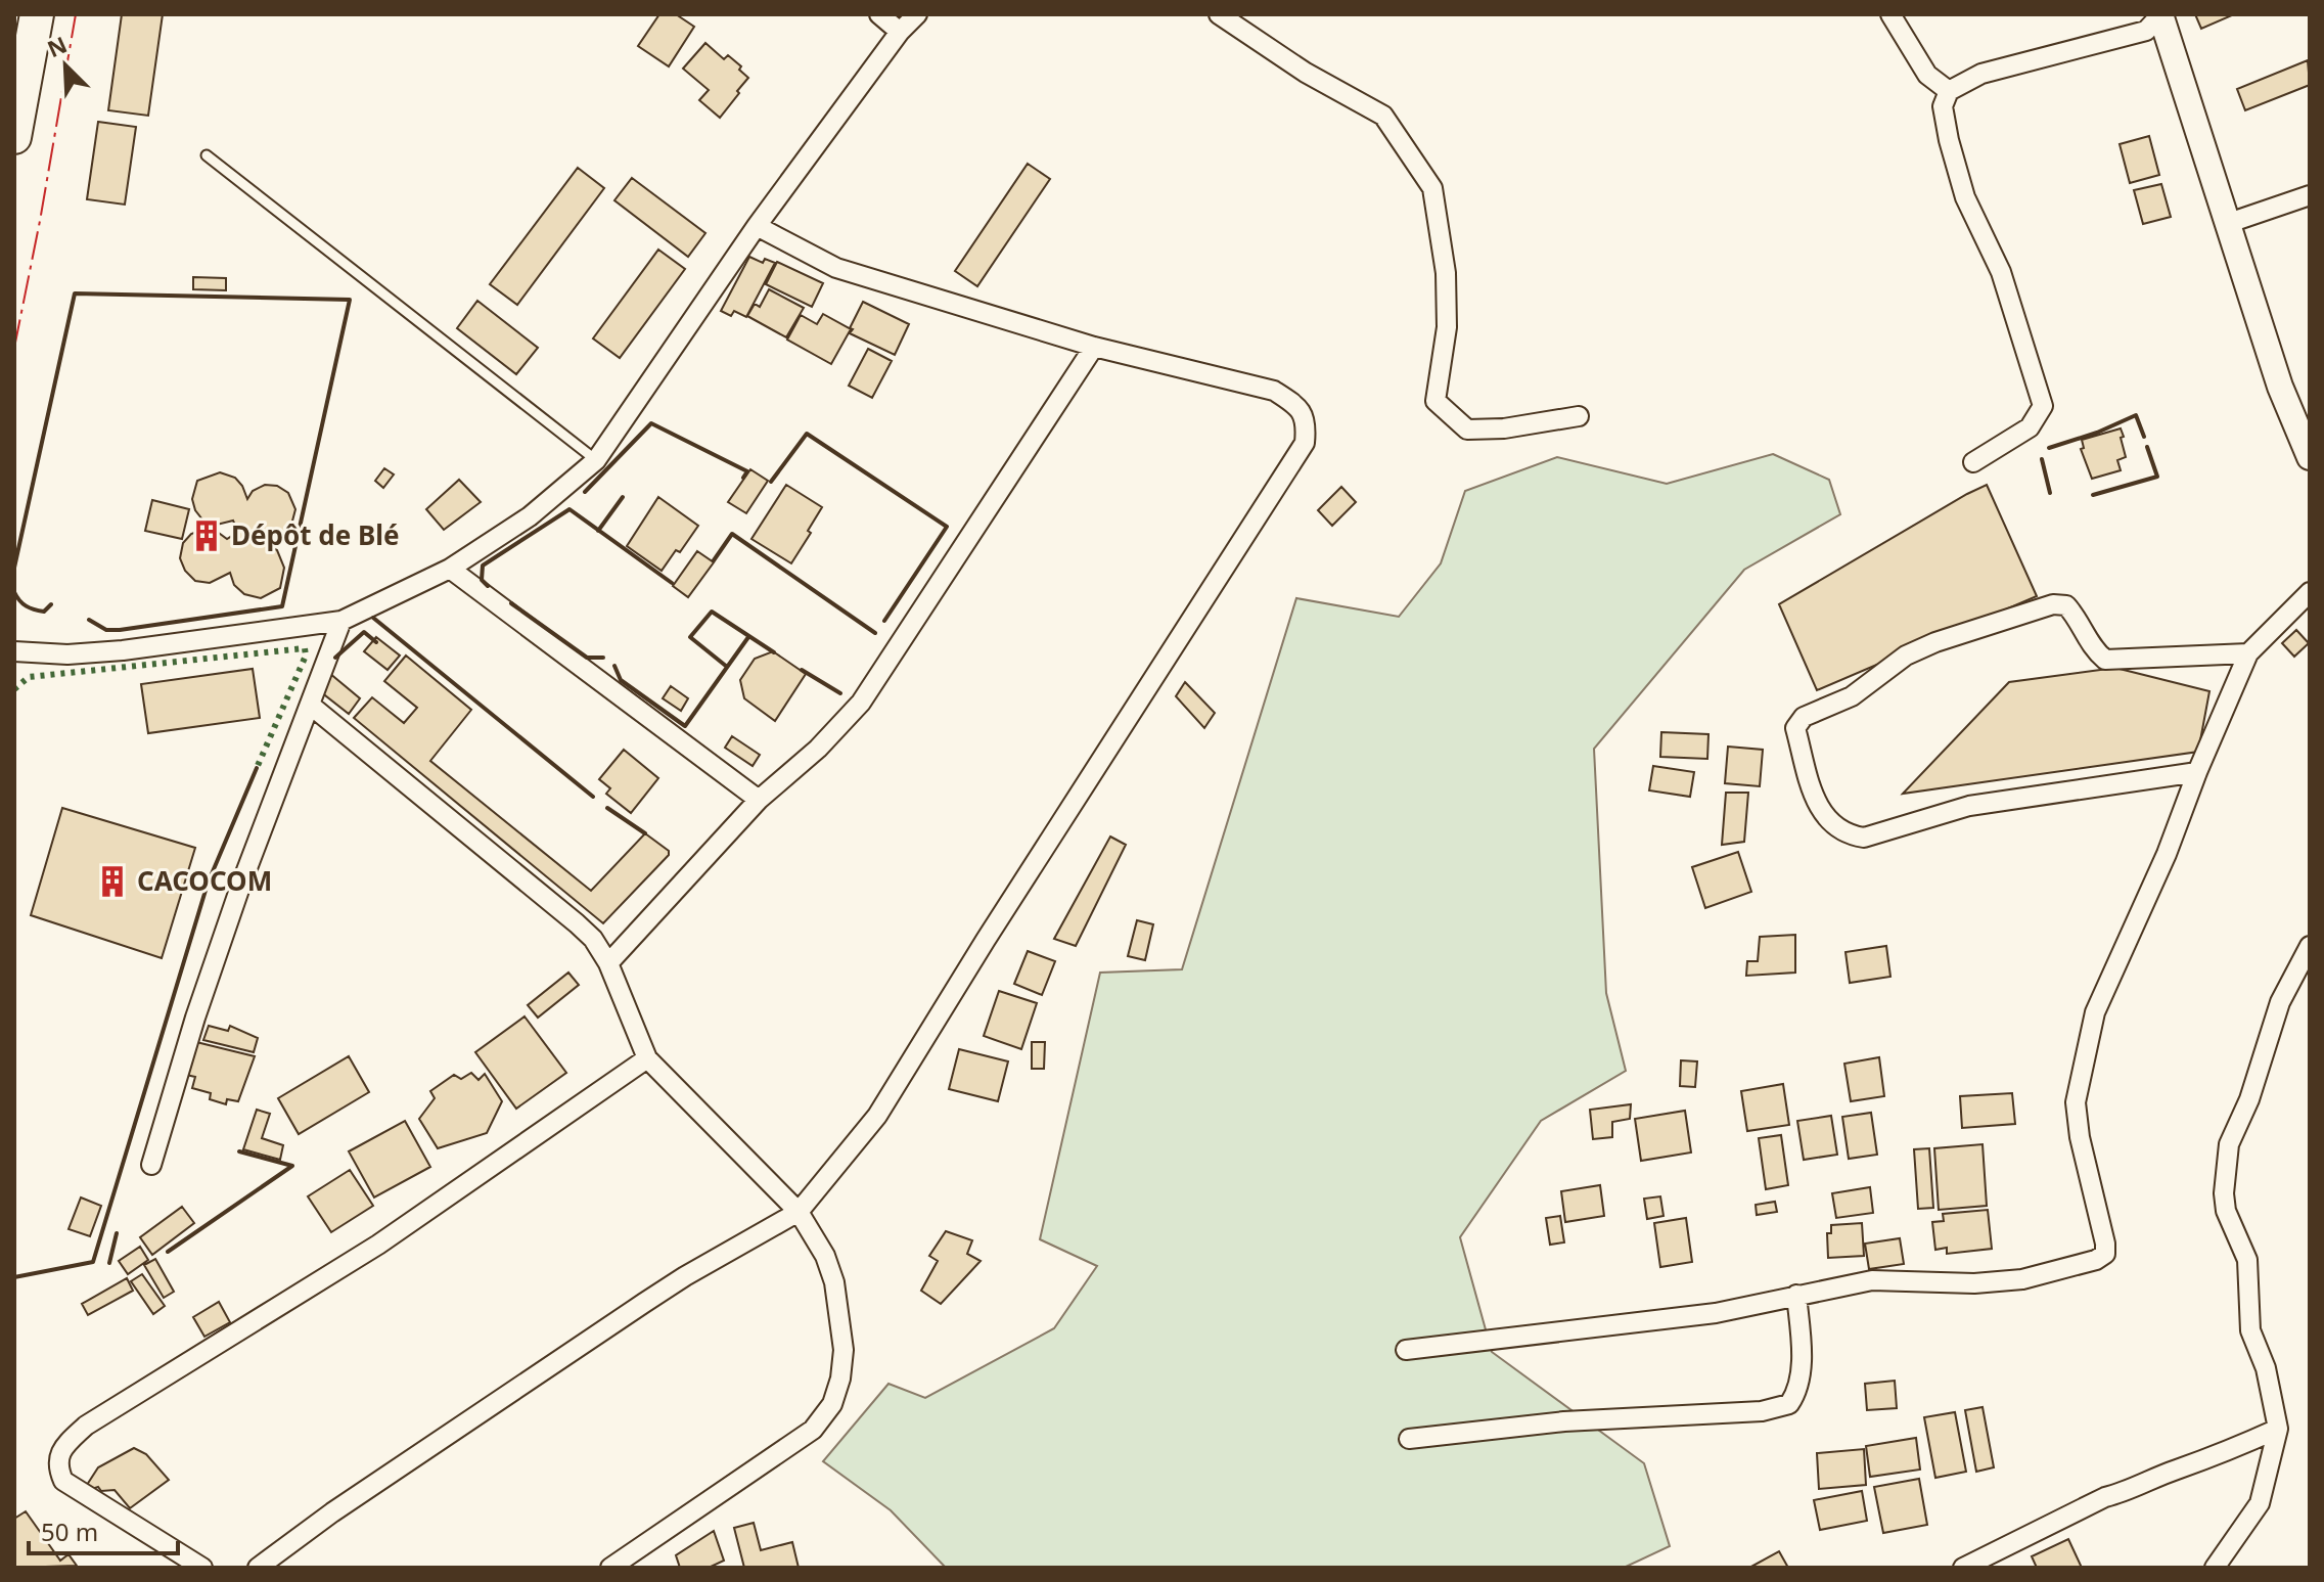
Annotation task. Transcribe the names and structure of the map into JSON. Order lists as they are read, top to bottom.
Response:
{
  "places": {
    "building": ["Dépôt de Blé", "CACOCOM"]
  },
  "scale_bar": "50 m",
  "north": "top left"
}
